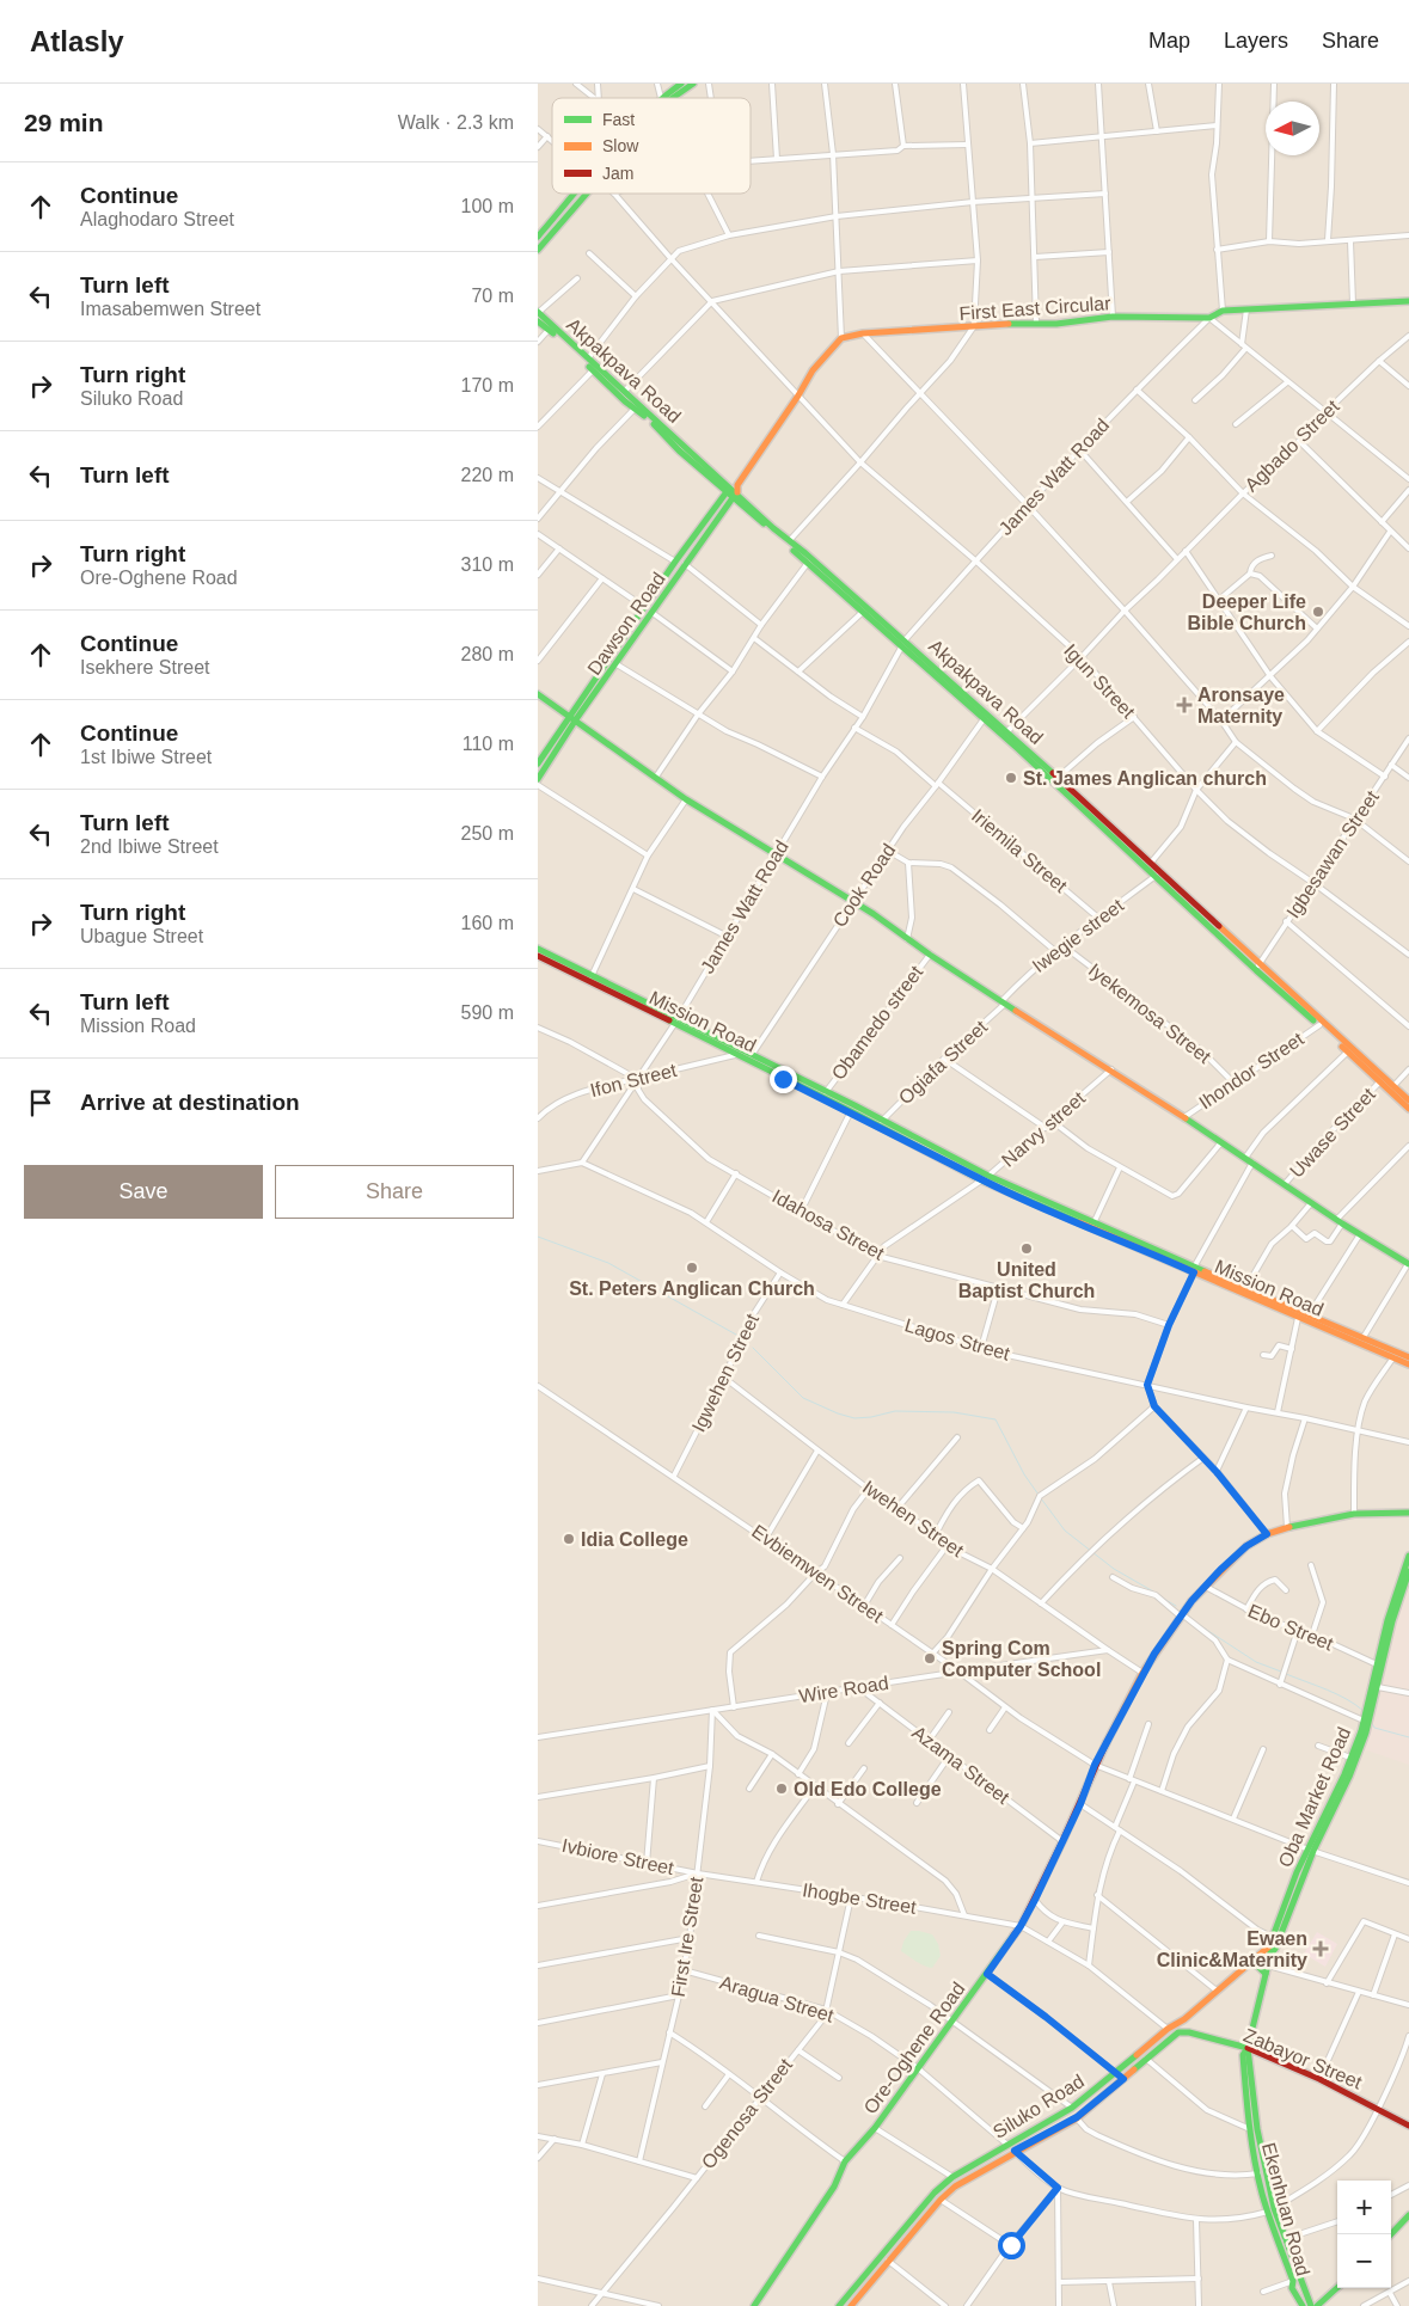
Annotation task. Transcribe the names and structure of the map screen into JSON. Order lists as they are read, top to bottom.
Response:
{
  "streets": {
    "main road": [
      "First East Circular",
      "Akpakpava Road",
      "Dawson Road",
      "Mission Road",
      "Oba Market Road",
      "Ore-Oghene Road",
      "Zabayor Street",
      "Siluko Road",
      "Ekenhuan Road"
    ],
    "street": [
      "Agbado Street",
      "James Watt Road",
      "Igun Street",
      "Iriemila Street",
      "Igbesawan Street",
      "Cook Road",
      "Iwegie street",
      "Iyekemosa Street",
      "Obamedo street",
      "Ogiafa Street",
      "Ihondor Street",
      "Ifon Street",
      "Narvy street",
      "Uwase Street",
      "Idahosa Street",
      "Lagos Street",
      "Igwehen Street",
      "Iwehen Street",
      "Evbiemwen Street",
      "Ebo Street",
      "Wire Road",
      "Azama Street",
      "Ivbiore Street",
      "Ihogbe Street",
      "First Ire Street",
      "Aragua Street",
      "Ogenosa Street"
    ]
  },
  "crossings": [
    ["First East Circular", "James Watt Road"],
    ["Akpakpava Road", "Agbado Street"],
    ["Akpakpava Road", "James Watt Road"],
    ["Akpakpava Road", "Dawson Road"],
    ["Akpakpava Road", "Igbesawan Street"],
    ["Akpakpava Road", "Cook Road"],
    ["Akpakpava Road", "Iwegie street"],
    ["Akpakpava Road", "Ihondor Street"],
    ["Akpakpava Road", "Uwase Street"],
    ["Agbado Street", "Igun Street"],
    ["James Watt Road", "Igun Street"],
    ["James Watt Road", "Iriemila Street"],
    ["James Watt Road", "Mission Road"],
    ["James Watt Road", "Ifon Street"],
    ["James Watt Road", "Idahosa Street"],
    ["James Watt Road", "Lagos Street"],
    ["Igun Street", "Igbesawan Street"],
    ["Iriemila Street", "Cook Road"],
    ["Iriemila Street", "Iwegie street"],
    ["Cook Road", "Mission Road"],
    ["Iwegie street", "Iyekemosa Street"],
    ["Iwegie street", "Ogiafa Street"],
    ["Iyekemosa Street", "Ihondor Street"],
    ["Mission Road", "Obamedo street"],
    ["Mission Road", "Ogiafa Street"],
    ["Mission Road", "Ifon Street"],
    ["Mission Road", "Narvy street"],
    ["Ifon Street", "Idahosa Street"],
    ["Narvy street", "Idahosa Street"],
    ["Narvy street", "Lagos Street"],
    ["Lagos Street", "Igwehen Street"],
    ["Igwehen Street", "Iwehen Street"],
    ["Igwehen Street", "Evbiemwen Street"],
    ["Iwehen Street", "Wire Road"],
    ["Evbiemwen Street", "Wire Road"],
    ["Evbiemwen Street", "Oba Market Road"],
    ["Evbiemwen Street", "Ore-Oghene Road"],
    ["Ebo Street", "Oba Market Road"],
    ["Ebo Street", "Ore-Oghene Road"],
    ["Wire Road", "Azama Street"],
    ["Wire Road", "First Ire Street"],
    ["Azama Street", "Ore-Oghene Road"],
    ["Oba Market Road", "Siluko Road"],
    ["Oba Market Road", "Ekenhuan Road"],
    ["Ivbiore Street", "Ihogbe Street"],
    ["Ivbiore Street", "First Ire Street"],
    ["Ihogbe Street", "First Ire Street"],
    ["Ihogbe Street", "Ore-Oghene Road"],
    ["Ihogbe Street", "Ogenosa Street"],
    ["First Ire Street", "Aragua Street"],
    ["Aragua Street", "Ore-Oghene Road"],
    ["Aragua Street", "Siluko Road"],
    ["Aragua Street", "Ogenosa Street"],
    ["Zabayor Street", "Siluko Road"],
    ["Zabayor Street", "Ekenhuan Road"],
    ["Siluko Road", "Ekenhuan Road"]
  ],
  "places": {
    "other": [
      "Deeper Life Bible Church",
      "St. James Anglican church",
      "United Baptist Church",
      "St. Peters Anglican Church",
      "Idia College",
      "Spring Com Computer School",
      "Old Edo College"
    ],
    "health": ["Aronsaye Maternity", "Ewaen Clinic&Maternity"]
  },
  "legend": ["Fast", "Slow", "Jam"],
  "north": "left",
  "page": {
    "header": "Atlasly",
    "nav": ["Map", "Layers", "Share"],
    "heading": ["29 min", "Walk · 2.3 km"],
    "list": [
      ["Continue", "Alaghodaro Street", "100 m"],
      ["Turn left", "Imasabemwen Street", "70 m"],
      ["Turn right", "Siluko Road", "170 m"],
      ["Turn left", "220 m"],
      ["Turn right", "Ore-Oghene Road", "310 m"],
      ["Continue", "Isekhere Street", "280 m"],
      ["Continue", "1st Ibiwe Street", "110 m"],
      ["Turn left", "2nd Ibiwe Street", "250 m"],
      ["Turn right", "Ubague Street", "160 m"],
      ["Turn left", "Mission Road", "590 m"],
      "Arrive at destination"
    ],
    "buttons": ["Save", "Share"],
    "map_buttons": ["+", "−"]
  }
}
